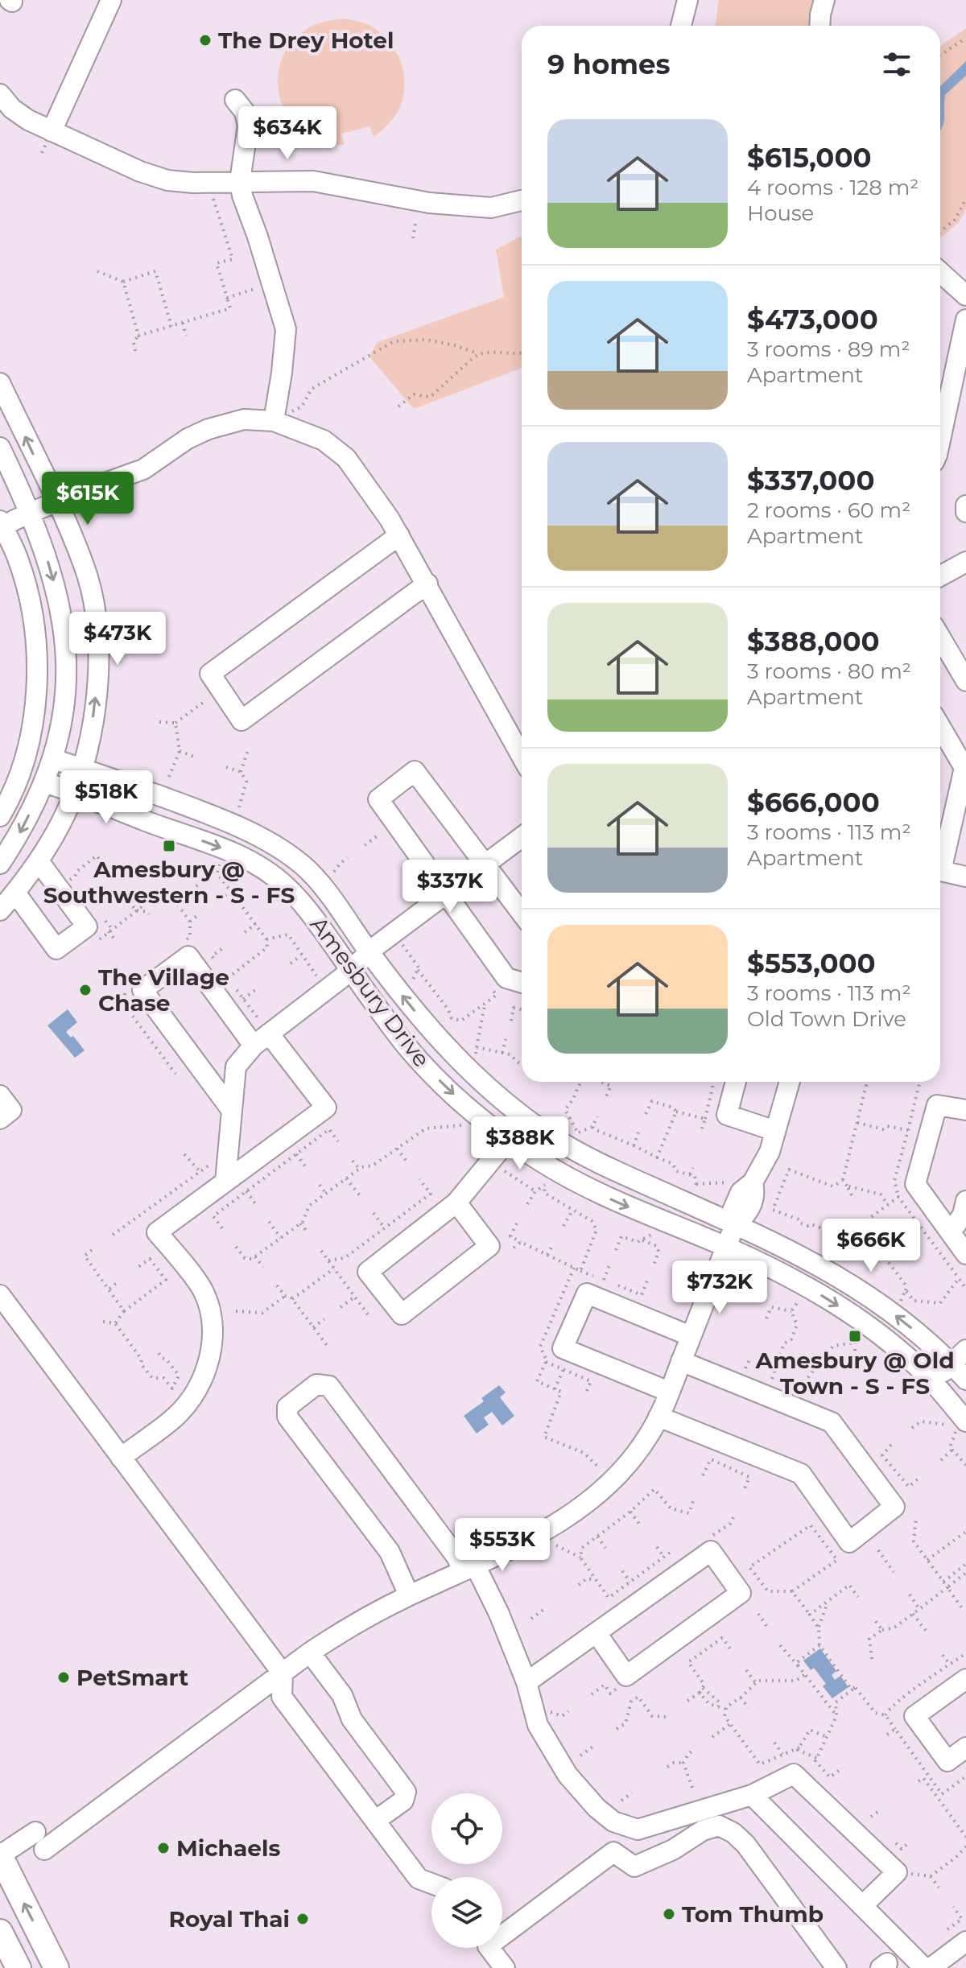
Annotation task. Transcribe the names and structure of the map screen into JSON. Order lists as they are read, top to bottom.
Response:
{
  "streets": {
    "street": ["Amesbury Drive"]
  },
  "places": {
    "other": [
      "The Drey Hotel",
      "The Village Chase",
      "PetSmart",
      "Michaels",
      "Tom Thumb",
      "Royal Thai"
    ],
    "transit": ["Amesbury @ Southwestern - S - FS", "Amesbury @ Old Town - S - FS"]
  },
  "page": {
    "heading": "9 homes",
    "list": [
      {
        "name": "$615,000",
        "note": "4 rooms · 128 m² · House"
      },
      {
        "name": "$473,000",
        "note": "3 rooms · 89 m² · Apartment"
      },
      {
        "name": "$337,000",
        "note": "2 rooms · 60 m² · Apartment"
      },
      {
        "name": "$388,000",
        "note": "3 rooms · 80 m² · Apartment"
      },
      {
        "name": "$666,000",
        "note": "3 rooms · 113 m² · Apartment"
      },
      {
        "name": "$553,000",
        "note": "3 rooms · 113 m² · Old Town Drive"
      }
    ],
    "price": [
      "$634K",
      "$615K",
      "$473K",
      "$518K",
      "$337K",
      "$388K",
      "$666K",
      "$732K",
      "$553K"
    ]
  }
}
